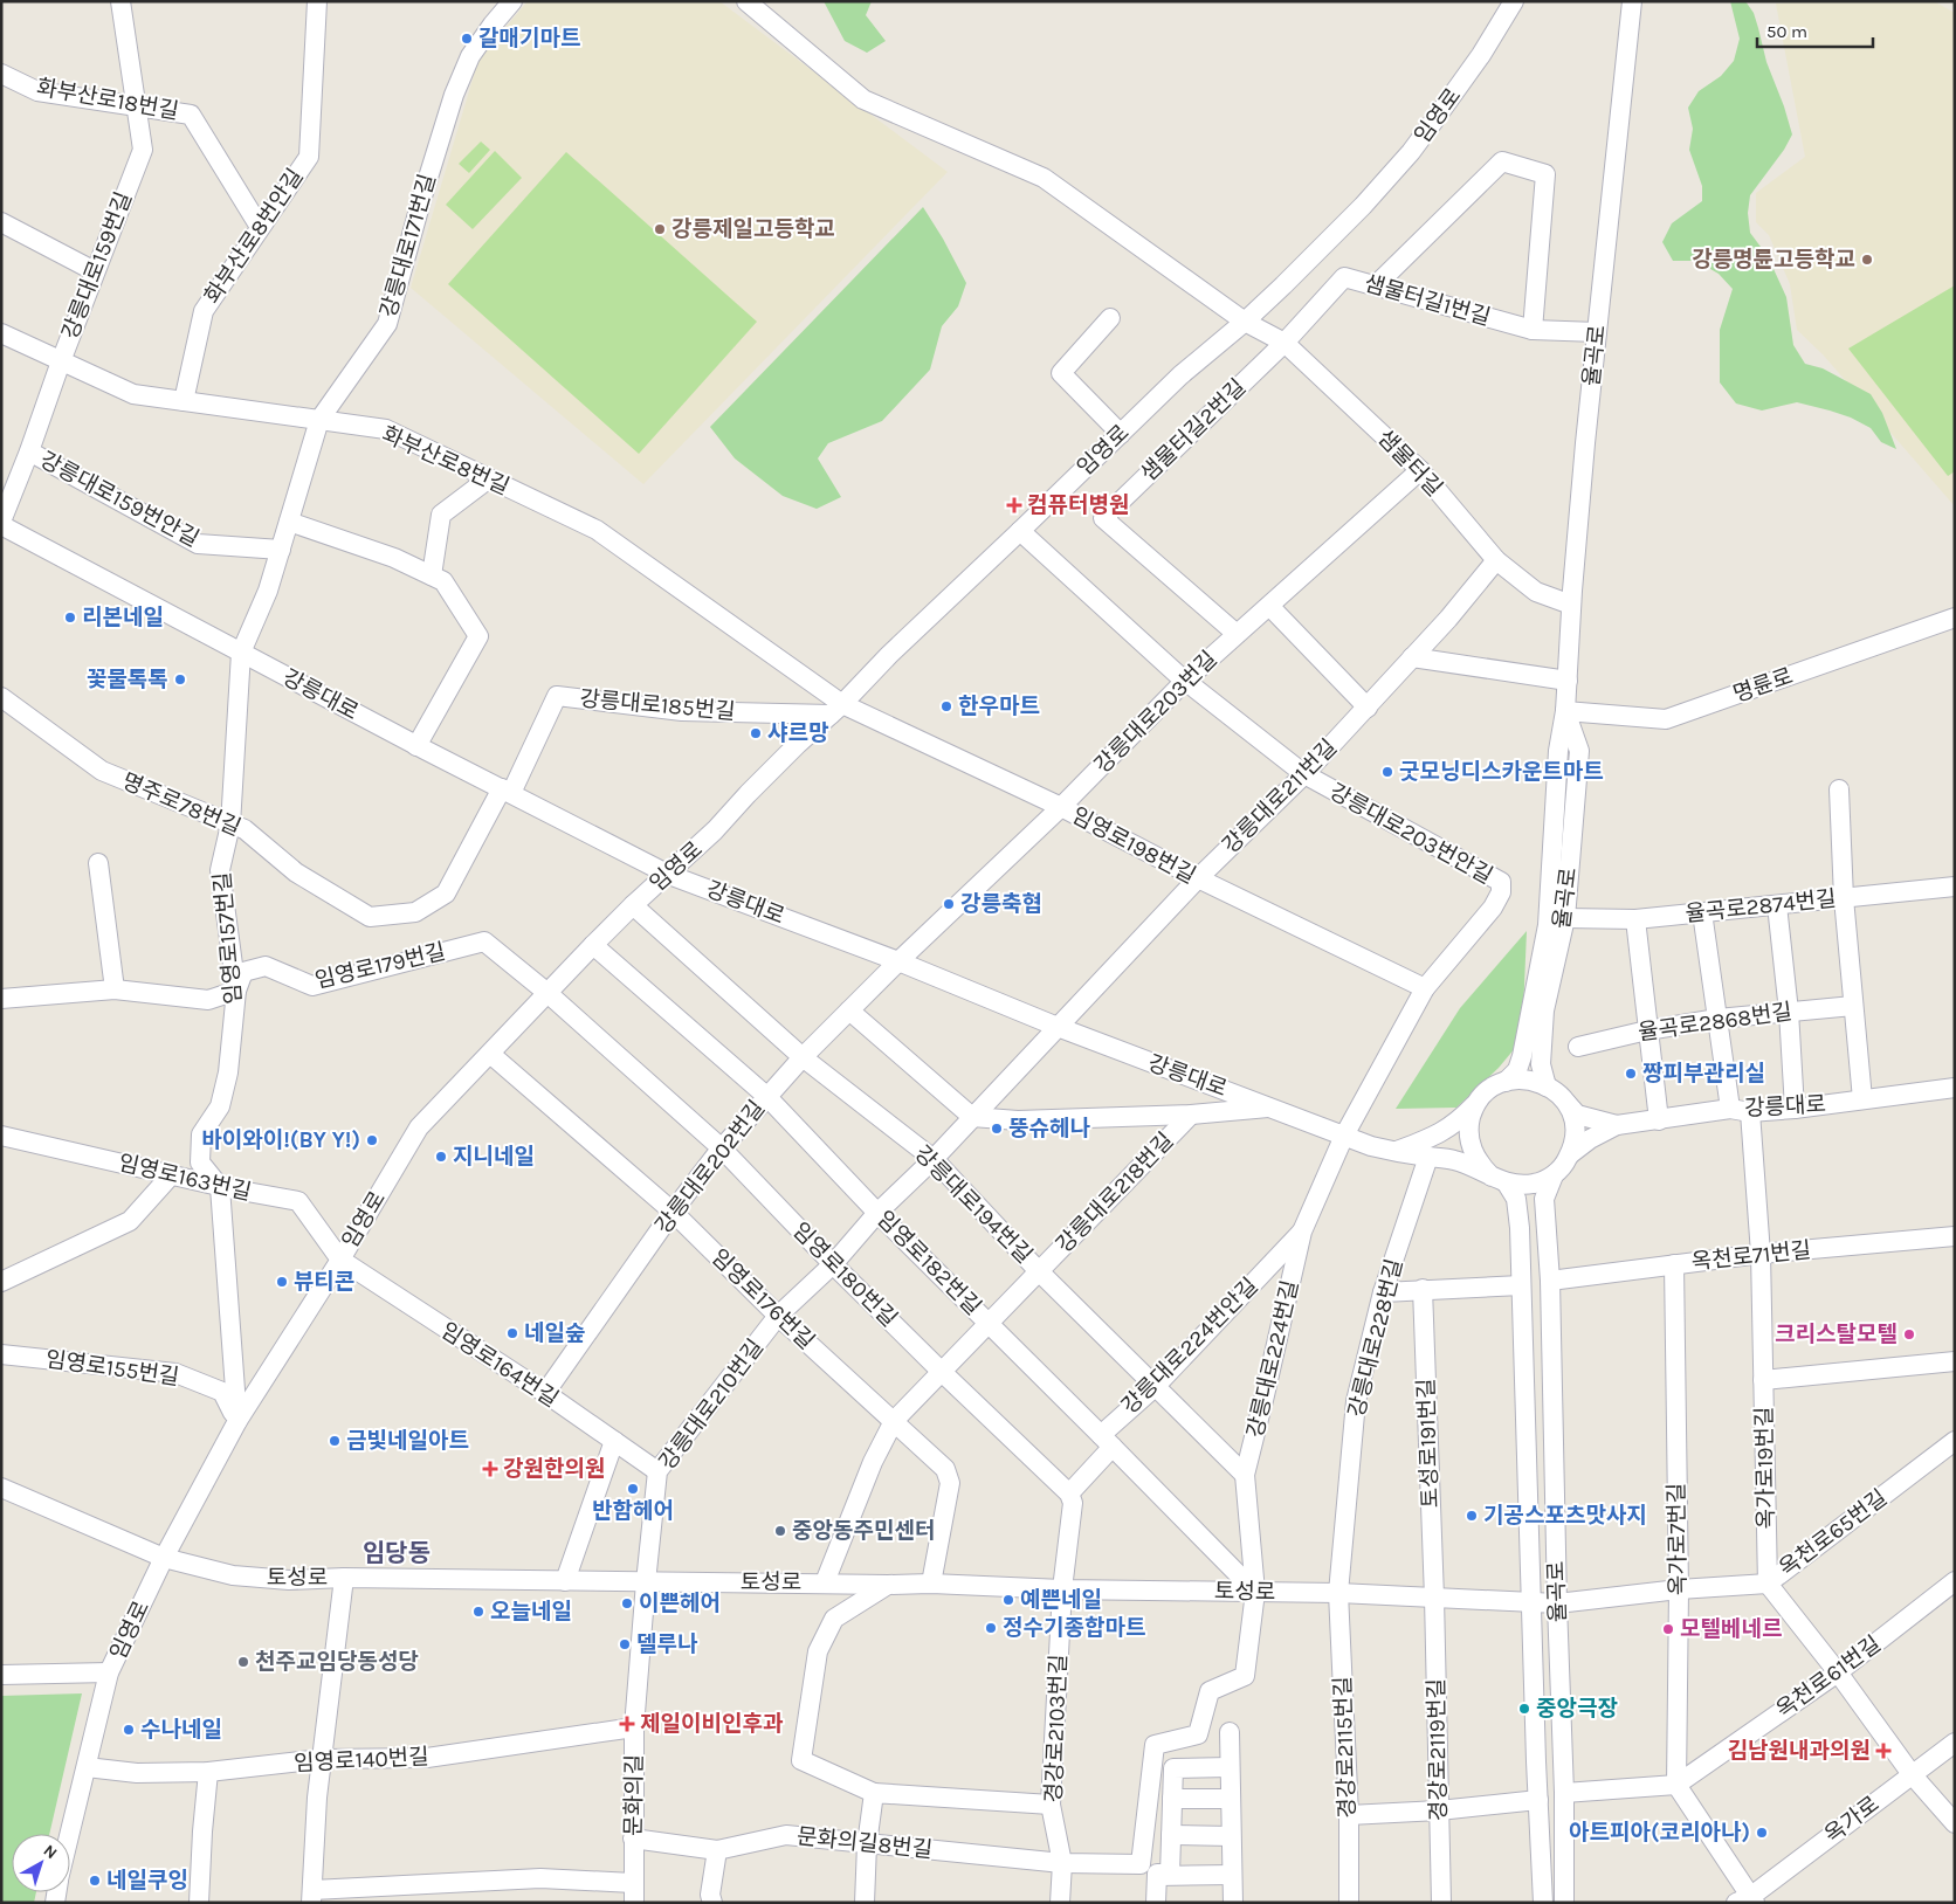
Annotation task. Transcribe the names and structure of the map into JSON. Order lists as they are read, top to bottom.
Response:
{
  "streets": {
    "street": [
      "화부산로18번길",
      "임영로",
      "화부산로8번안길",
      "강릉대로171번길",
      "강릉대로159번길",
      "샘물터길1번길",
      "율곡로",
      "샘물터길2번길",
      "화부산로8번길",
      "샘물터길",
      "강릉대로159번안길",
      "명륜로",
      "강릉대로",
      "강릉대로185번길",
      "강릉대로203번길",
      "강릉대로211번길",
      "명주로78번길",
      "강릉대로203번안길",
      "임영로198번길",
      "율곡로2874번길",
      "임영로157번길",
      "임영로179번길",
      "율곡로2868번길",
      "강릉대로202번길",
      "임영로163번길",
      "강릉대로218번길",
      "강릉대로194번길",
      "옥천로71번길",
      "임영로182번길",
      "임영로180번길",
      "임영로176번길",
      "강릉대로228번길",
      "강릉대로224번안길",
      "강릉대로224번길",
      "임영로164번길",
      "임영로155번길",
      "강릉대로210번길",
      "토성로191번길",
      "옥가로19번길",
      "옥천로65번길",
      "옥가로7번길",
      "토성로",
      "옥천로61번길",
      "경강로2103번길",
      "경강로2115번길",
      "경강로2119번길",
      "임영로140번길",
      "문화의길",
      "옥가로",
      "문화의길8번길"
    ]
  },
  "crossings": [
    ["화부산로18번길", "화부산로8번안길"],
    ["화부산로18번길", "강릉대로159번길"],
    ["임영로", "화부산로8번길"],
    ["임영로", "샘물터길"],
    ["임영로", "강릉대로"],
    ["임영로", "강릉대로185번길"],
    ["임영로", "강릉대로203번안길"],
    ["임영로", "임영로198번길"],
    ["임영로", "임영로179번길"],
    ["임영로", "임영로163번길"],
    ["임영로", "강릉대로194번길"],
    ["임영로", "임영로182번길"],
    ["임영로", "임영로180번길"],
    ["임영로", "임영로176번길"],
    ["임영로", "임영로164번길"],
    ["임영로", "임영로155번길"],
    ["임영로", "토성로"],
    ["임영로", "임영로140번길"],
    ["화부산로8번안길", "화부산로8번길"],
    ["강릉대로171번길", "화부산로8번길"],
    ["강릉대로171번길", "강릉대로159번안길"],
    ["강릉대로171번길", "강릉대로"],
    ["강릉대로171번길", "임영로157번길"],
    ["강릉대로159번길", "화부산로8번길"],
    ["강릉대로159번길", "강릉대로159번안길"],
    ["강릉대로159번길", "강릉대로"],
    ["샘물터길1번길", "율곡로"],
    ["샘물터길1번길", "샘물터길2번길"],
    ["샘물터길1번길", "샘물터길"],
    ["율곡로", "샘물터길"],
    ["율곡로", "명륜로"],
    ["율곡로", "강릉대로"],
    ["율곡로", "율곡로2874번길"],
    ["율곡로", "옥천로71번길"],
    ["율곡로", "옥천로65번길"],
    ["율곡로", "토성로"],
    ["샘물터길2번길", "샘물터길"],
    ["샘물터길2번길", "강릉대로203번길"],
    ["화부산로8번길", "강릉대로185번길"],
    ["화부산로8번길", "임영로198번길"],
    ["샘물터길", "강릉대로203번길"],
    ["샘물터길", "강릉대로211번길"],
    ["강릉대로", "강릉대로185번길"],
    ["강릉대로", "강릉대로203번길"],
    ["강릉대로", "강릉대로211번길"],
    ["강릉대로", "명주로78번길"],
    ["강릉대로", "임영로157번길"],
    ["강릉대로", "강릉대로202번길"],
    ["강릉대로", "강릉대로228번길"],
    ["강릉대로", "강릉대로224번길"],
    ["강릉대로", "강릉대로210번길"],
    ["강릉대로", "옥가로19번길"],
    ["강릉대로185번길", "명주로78번길"],
    ["강릉대로185번길", "임영로198번길"],
    ["강릉대로203번길", "강릉대로203번안길"],
    ["강릉대로203번길", "임영로198번길"],
    ["강릉대로203번길", "강릉대로202번길"],
    ["강릉대로211번길", "강릉대로203번안길"],
    ["강릉대로211번길", "임영로198번길"],
    ["강릉대로211번길", "강릉대로210번길"],
    ["명주로78번길", "임영로157번길"],
    ["강릉대로203번안길", "강릉대로224번길"],
    ["임영로198번길", "강릉대로224번길"],
    ["임영로157번길", "임영로179번길"],
    ["임영로157번길", "임영로163번길"],
    ["임영로179번길", "임영로180번길"],
    ["강릉대로202번길", "강릉대로194번길"],
    ["강릉대로202번길", "임영로182번길"],
    ["강릉대로202번길", "임영로180번길"],
    ["강릉대로202번길", "임영로176번길"],
    ["강릉대로202번길", "임영로164번길"],
    ["임영로163번길", "임영로164번길"],
    ["강릉대로218번길", "강릉대로194번길"],
    ["강릉대로218번길", "임영로182번길"],
    ["강릉대로218번길", "임영로180번길"],
    ["강릉대로218번길", "임영로176번길"],
    ["강릉대로218번길", "토성로"],
    ["강릉대로194번길", "강릉대로224번안길"],
    ["강릉대로194번길", "강릉대로224번길"],
    ["강릉대로194번길", "강릉대로210번길"],
    ["옥천로71번길", "옥가로19번길"],
    ["옥천로71번길", "옥가로7번길"],
    ["임영로182번길", "강릉대로224번안길"],
    ["임영로182번길", "강릉대로224번길"],
    ["임영로182번길", "강릉대로210번길"],
    ["임영로182번길", "토성로"],
    ["임영로182번길", "문화의길8번길"],
    ["임영로180번길", "강릉대로224번안길"],
    ["임영로180번길", "강릉대로210번길"],
    ["임영로176번길", "강릉대로210번길"],
    ["임영로176번길", "토성로"],
    ["강릉대로228번길", "토성로"],
    ["강릉대로228번길", "경강로2115번길"],
    ["강릉대로224번안길", "강릉대로224번길"],
    ["강릉대로224번길", "토성로"],
    ["강릉대로224번길", "문화의길8번길"],
    ["임영로164번길", "강릉대로210번길"],
    ["강릉대로210번길", "토성로"],
    ["강릉대로210번길", "문화의길"],
    ["토성로191번길", "토성로"],
    ["토성로191번길", "경강로2119번길"],
    ["옥가로19번길", "옥천로65번길"],
    ["옥천로65번길", "옥가로7번길"],
    ["옥천로65번길", "토성로"],
    ["옥가로7번길", "옥천로61번길"],
    ["토성로", "경강로2103번길"],
    ["토성로", "경강로2115번길"],
    ["토성로", "경강로2119번길"],
    ["토성로", "문화의길"],
    ["토성로", "문화의길8번길"],
    ["경강로2103번길", "문화의길8번길"],
    ["임영로140번길", "문화의길"],
    ["문화의길", "문화의길8번길"]
  ],
  "districts": ["임당동"],
  "places": {
    "other": [
      "갈매기마트",
      "강릉제일고등학교",
      "강릉명륜고등학교",
      "리본네일",
      "꽃물톡톡",
      "한우마트",
      "샤르망",
      "굿모닝디스카운트마트",
      "강릉축협",
      "짱피부관리실",
      "뚱슈헤나",
      "바이와이!(BY Y!)",
      "지니네일",
      "뷰티콘",
      "네일숲",
      "크리스탈모텔",
      "금빛네일아트",
      "반함헤어",
      "기공스포츠맛사지",
      "중앙동주민센터",
      "예쁜네일",
      "이쁜헤어",
      "오늘네일",
      "정수기종합마트",
      "모텔베네르",
      "델루나",
      "천주교임당동성당",
      "중앙극장",
      "수나네일",
      "아트피아(코리아나)",
      "네일쿠잉"
    ],
    "health": [
      "컴퓨터병원",
      "강원한의원",
      "제일이비인후과",
      "김남원내과의원"
    ]
  },
  "scale_bar": "50 m",
  "north": "top right"
}
